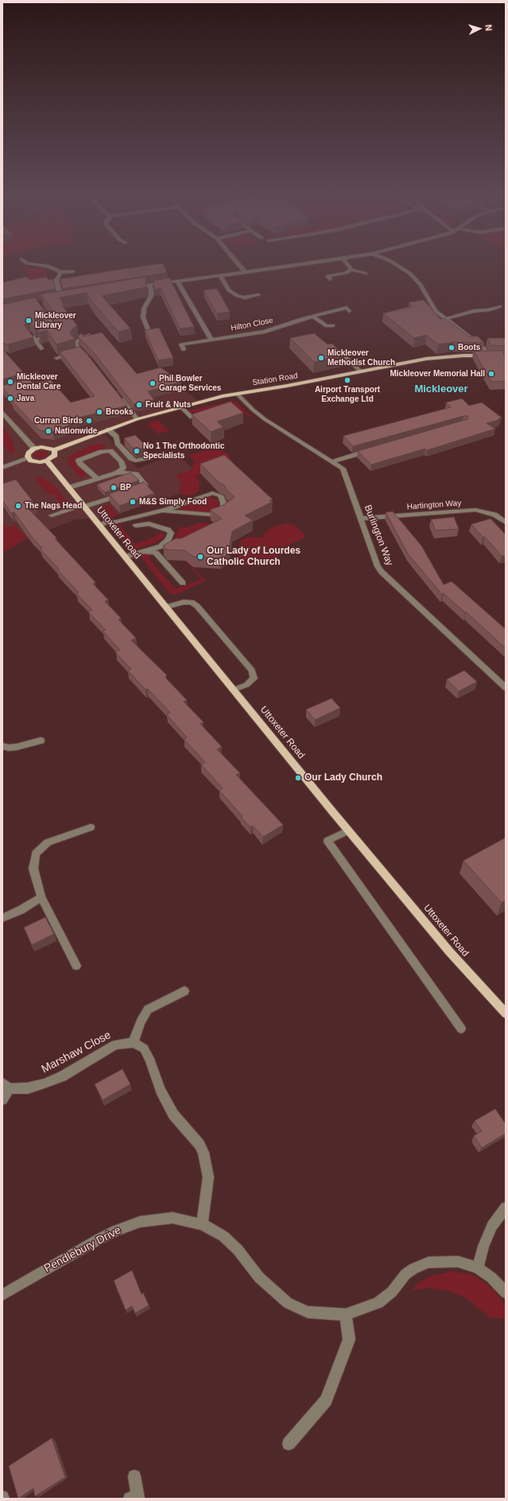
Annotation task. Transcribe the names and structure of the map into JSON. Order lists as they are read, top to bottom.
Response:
{
  "streets": {
    "main road": ["Station Road", "Uttoxeter Road"],
    "street": [
      "Hilton Close",
      "Hartington Way",
      "Burlington Way",
      "Marshaw Close",
      "Pendlebury Drive"
    ]
  },
  "crossings": [
    ["Station Road", "Burlington Way"],
    ["Hartington Way", "Burlington Way"]
  ],
  "districts": ["Mickleover"],
  "places": [
    "Mickleover Library",
    "Boots",
    "Mickleover Methodist Church",
    "Mickleover Memorial Hall",
    "Airport Transport Exchange Ltd",
    "Mickleover Dental Care",
    "Phil Bowler Garage Services",
    "Java",
    "Fruit & Nuts",
    "Brooks",
    "Curran Birds",
    "Nationwide",
    "No 1 The Orthodontic Specialists",
    "BP",
    "M&S Simply Food",
    "The Nags Head",
    "Our Lady of Lourdes Catholic Church",
    "Our Lady Church"
  ],
  "north": "right"
}
